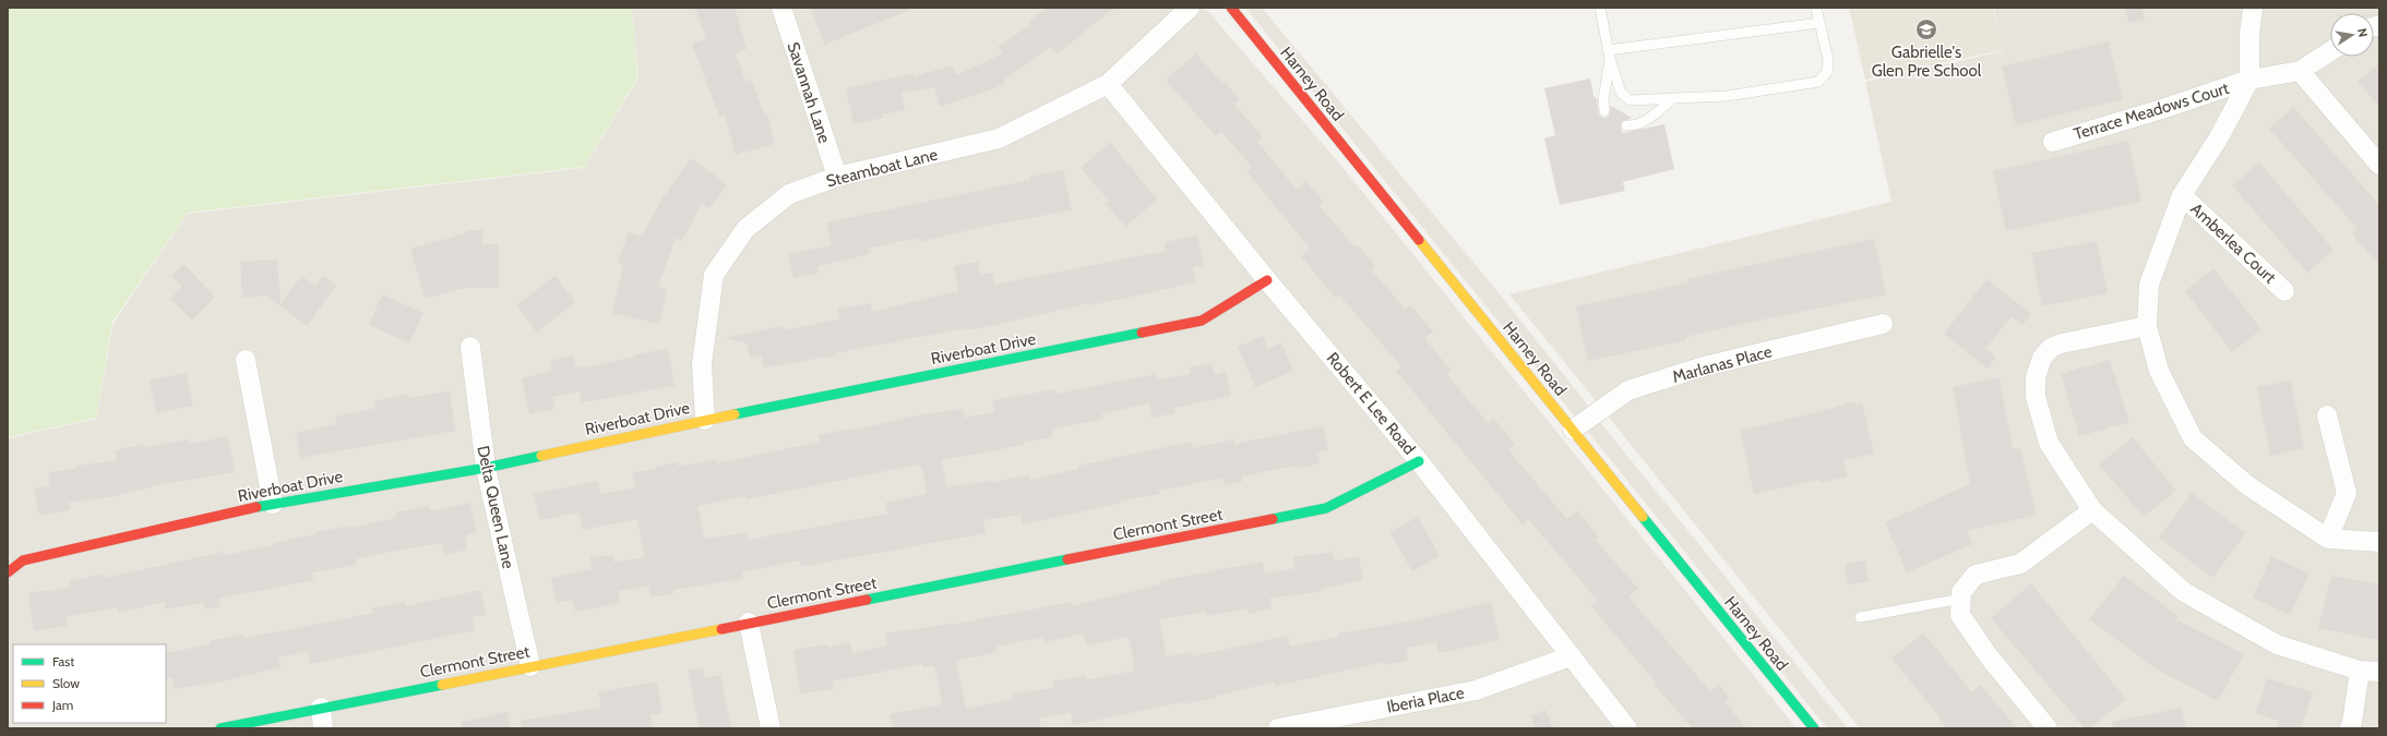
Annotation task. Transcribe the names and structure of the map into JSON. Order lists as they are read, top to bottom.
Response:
{
  "streets": {
    "street": [
      "Harney Road",
      "Savannah Lane",
      "Terrace Meadows Court",
      "Steamboat Lane",
      "Amberlea Court",
      "Riverboat Drive",
      "Marlanas Place",
      "Robert E Lee Road",
      "Delta Queen Lane",
      "Clermont Street",
      "Iberia Place"
    ]
  },
  "crossings": [
    ["Harney Road", "Marlanas Place"],
    ["Savannah Lane", "Steamboat Lane"],
    ["Steamboat Lane", "Riverboat Drive"],
    ["Steamboat Lane", "Robert E Lee Road"],
    ["Riverboat Drive", "Robert E Lee Road"],
    ["Riverboat Drive", "Delta Queen Lane"],
    ["Robert E Lee Road", "Clermont Street"],
    ["Robert E Lee Road", "Iberia Place"],
    ["Delta Queen Lane", "Clermont Street"]
  ],
  "places": {
    "school or university": ["Gabrielle's Glen Pre School"]
  },
  "legend": ["Fast", "Slow", "Jam"],
  "north": "right"
}
